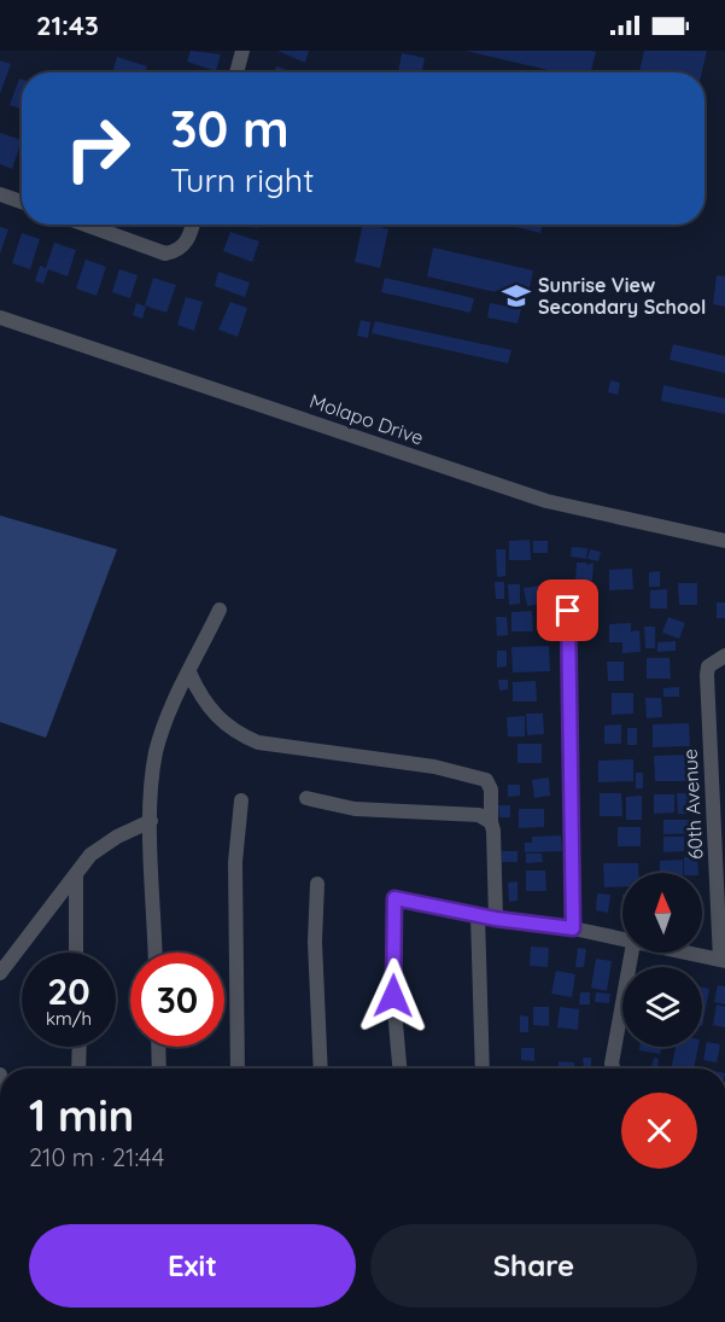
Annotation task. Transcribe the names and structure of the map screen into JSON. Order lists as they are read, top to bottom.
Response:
{
  "streets": {
    "street": ["Molapo Drive", "60th Avenue"]
  },
  "places": {
    "school or university": ["Sunrise View Secondary School"]
  },
  "north": "top",
  "page": {
    "status": "21:43",
    "turn": ["30 m", "Turn right"],
    "speed": "20 km/h",
    "limit": "30",
    "heading": ["1 min", "210 m · 21:44"],
    "buttons": ["Exit", "Share"]
  }
}
